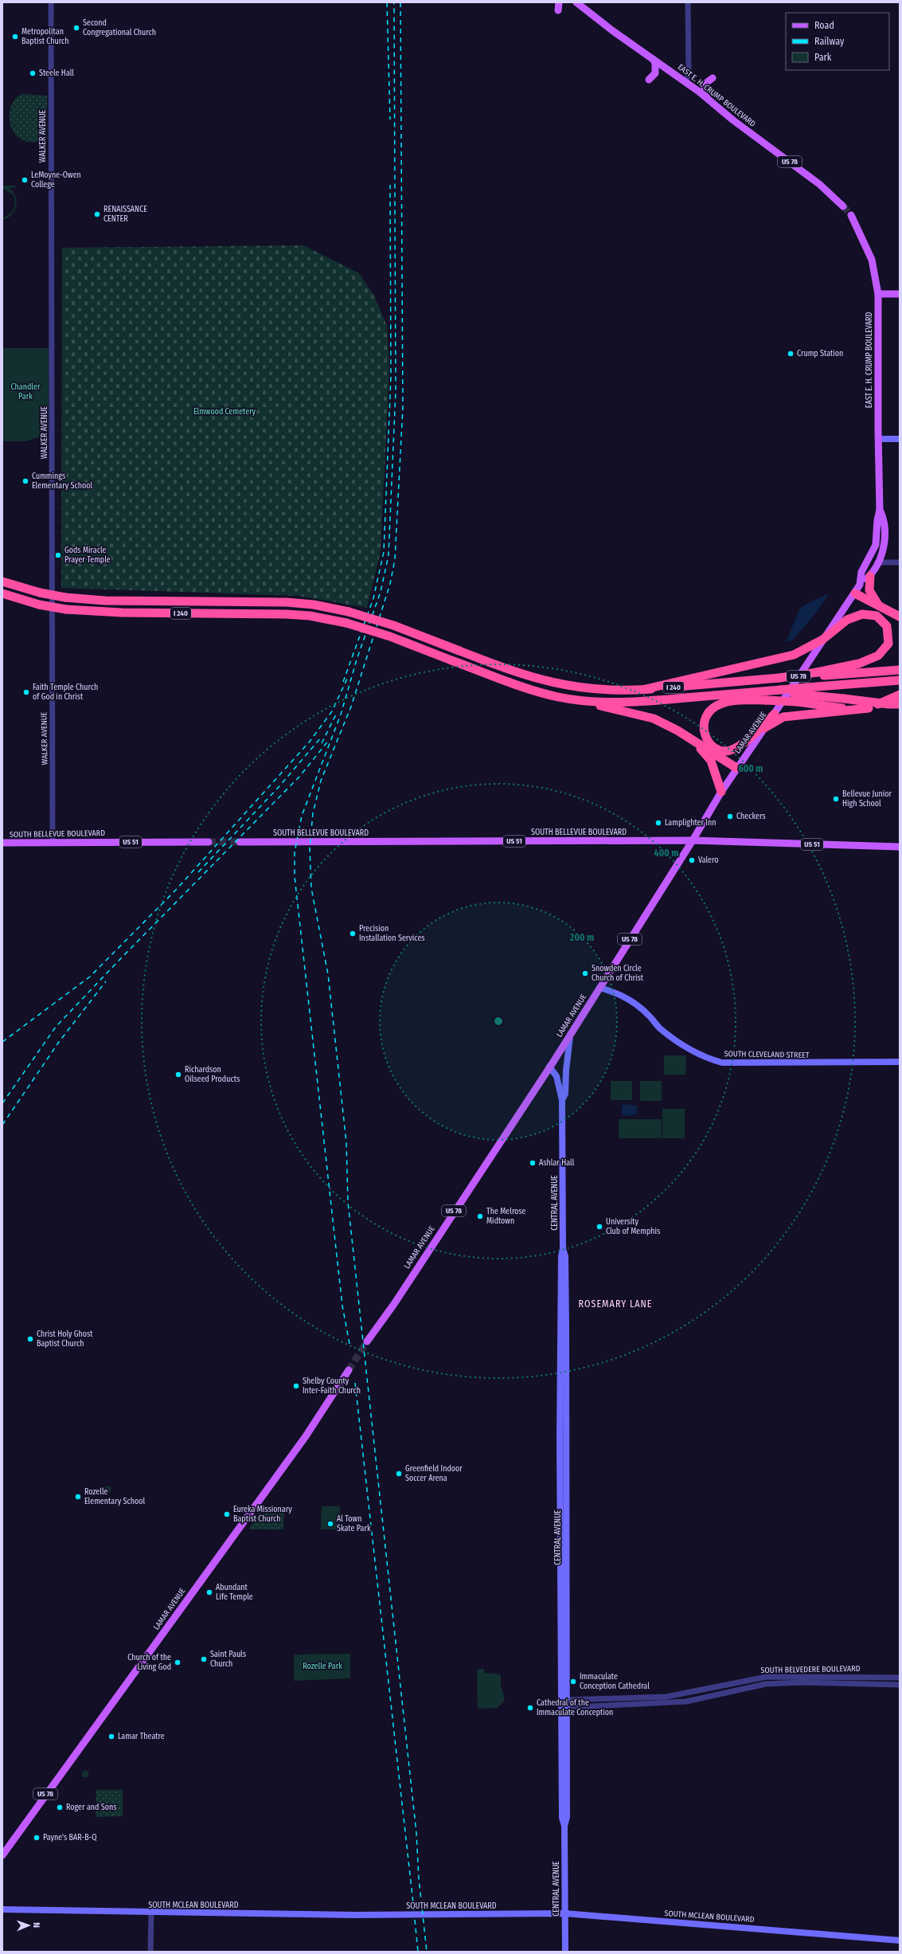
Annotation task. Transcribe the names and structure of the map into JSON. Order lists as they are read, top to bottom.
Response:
{
  "streets": {
    "highway": ["I 240"],
    "main road": [
      "EAST E. H. CRUMP BOULEVARD",
      "US 78",
      "LAMAR AVENUE",
      "SOUTH BELLEVUE BOULEVARD",
      "US 51",
      "SOUTH CLEVELAND STREET",
      "CENTRAL AVENUE",
      "SOUTH MCLEAN BOULEVARD"
    ],
    "street": ["WALKER AVENUE", "SOUTH BELVEDERE BOULEVARD"]
  },
  "crossings": [
    ["EAST E. H. CRUMP BOULEVARD", "LAMAR AVENUE"],
    ["WALKER AVENUE", "SOUTH BELLEVUE BOULEVARD"],
    ["LAMAR AVENUE", "SOUTH BELLEVUE BOULEVARD"],
    ["LAMAR AVENUE", "SOUTH CLEVELAND STREET"],
    ["LAMAR AVENUE", "CENTRAL AVENUE"],
    ["CENTRAL AVENUE", "SOUTH BELVEDERE BOULEVARD"],
    ["CENTRAL AVENUE", "SOUTH MCLEAN BOULEVARD"]
  ],
  "districts": ["ROSEMARY LANE"],
  "parks": ["Chandler Park", "Elmwood Cemetery", "Rozelle Park"],
  "places": [
    "Second Congregational Church",
    "Metropolitan Baptist Church",
    "Steele Hall",
    "LeMoyne-Owen College",
    "RENAISSANCE CENTER",
    "Crump Station",
    "Cummings Elementary School",
    "Gods Miracle Prayer Temple",
    "Faith Temple Church of God in Christ",
    "Bellevue Junior High School",
    "Checkers",
    "Lamplighter Inn",
    "Valero",
    "Precision Installation Services",
    "Snowden Circle Church of Christ",
    "Richardson Oilseed Products",
    "Ashlar Hall",
    "The Melrose Midtown",
    "University Club of Memphis",
    "Christ Holy Ghost Baptist Church",
    "Shelby County Inter-Faith Church",
    "Greenfield Indoor Soccer Arena",
    "Rozelle Elementary School",
    "Eureka Missionary Baptist Church",
    "Al Town Skate Park",
    "Abundant Life Temple",
    "Saint Pauls Church",
    "Church of the Living God",
    "Immaculate Conception Cathedral",
    "Cathedral of the Immaculate Conception",
    "Lamar Theatre",
    "Roger and Sons",
    "Payne's BAR-B-Q"
  ],
  "legend": ["Road", "Railway", "Park"],
  "north": "right",
  "rings": ["600 m", "400 m", "200 m"]
}
